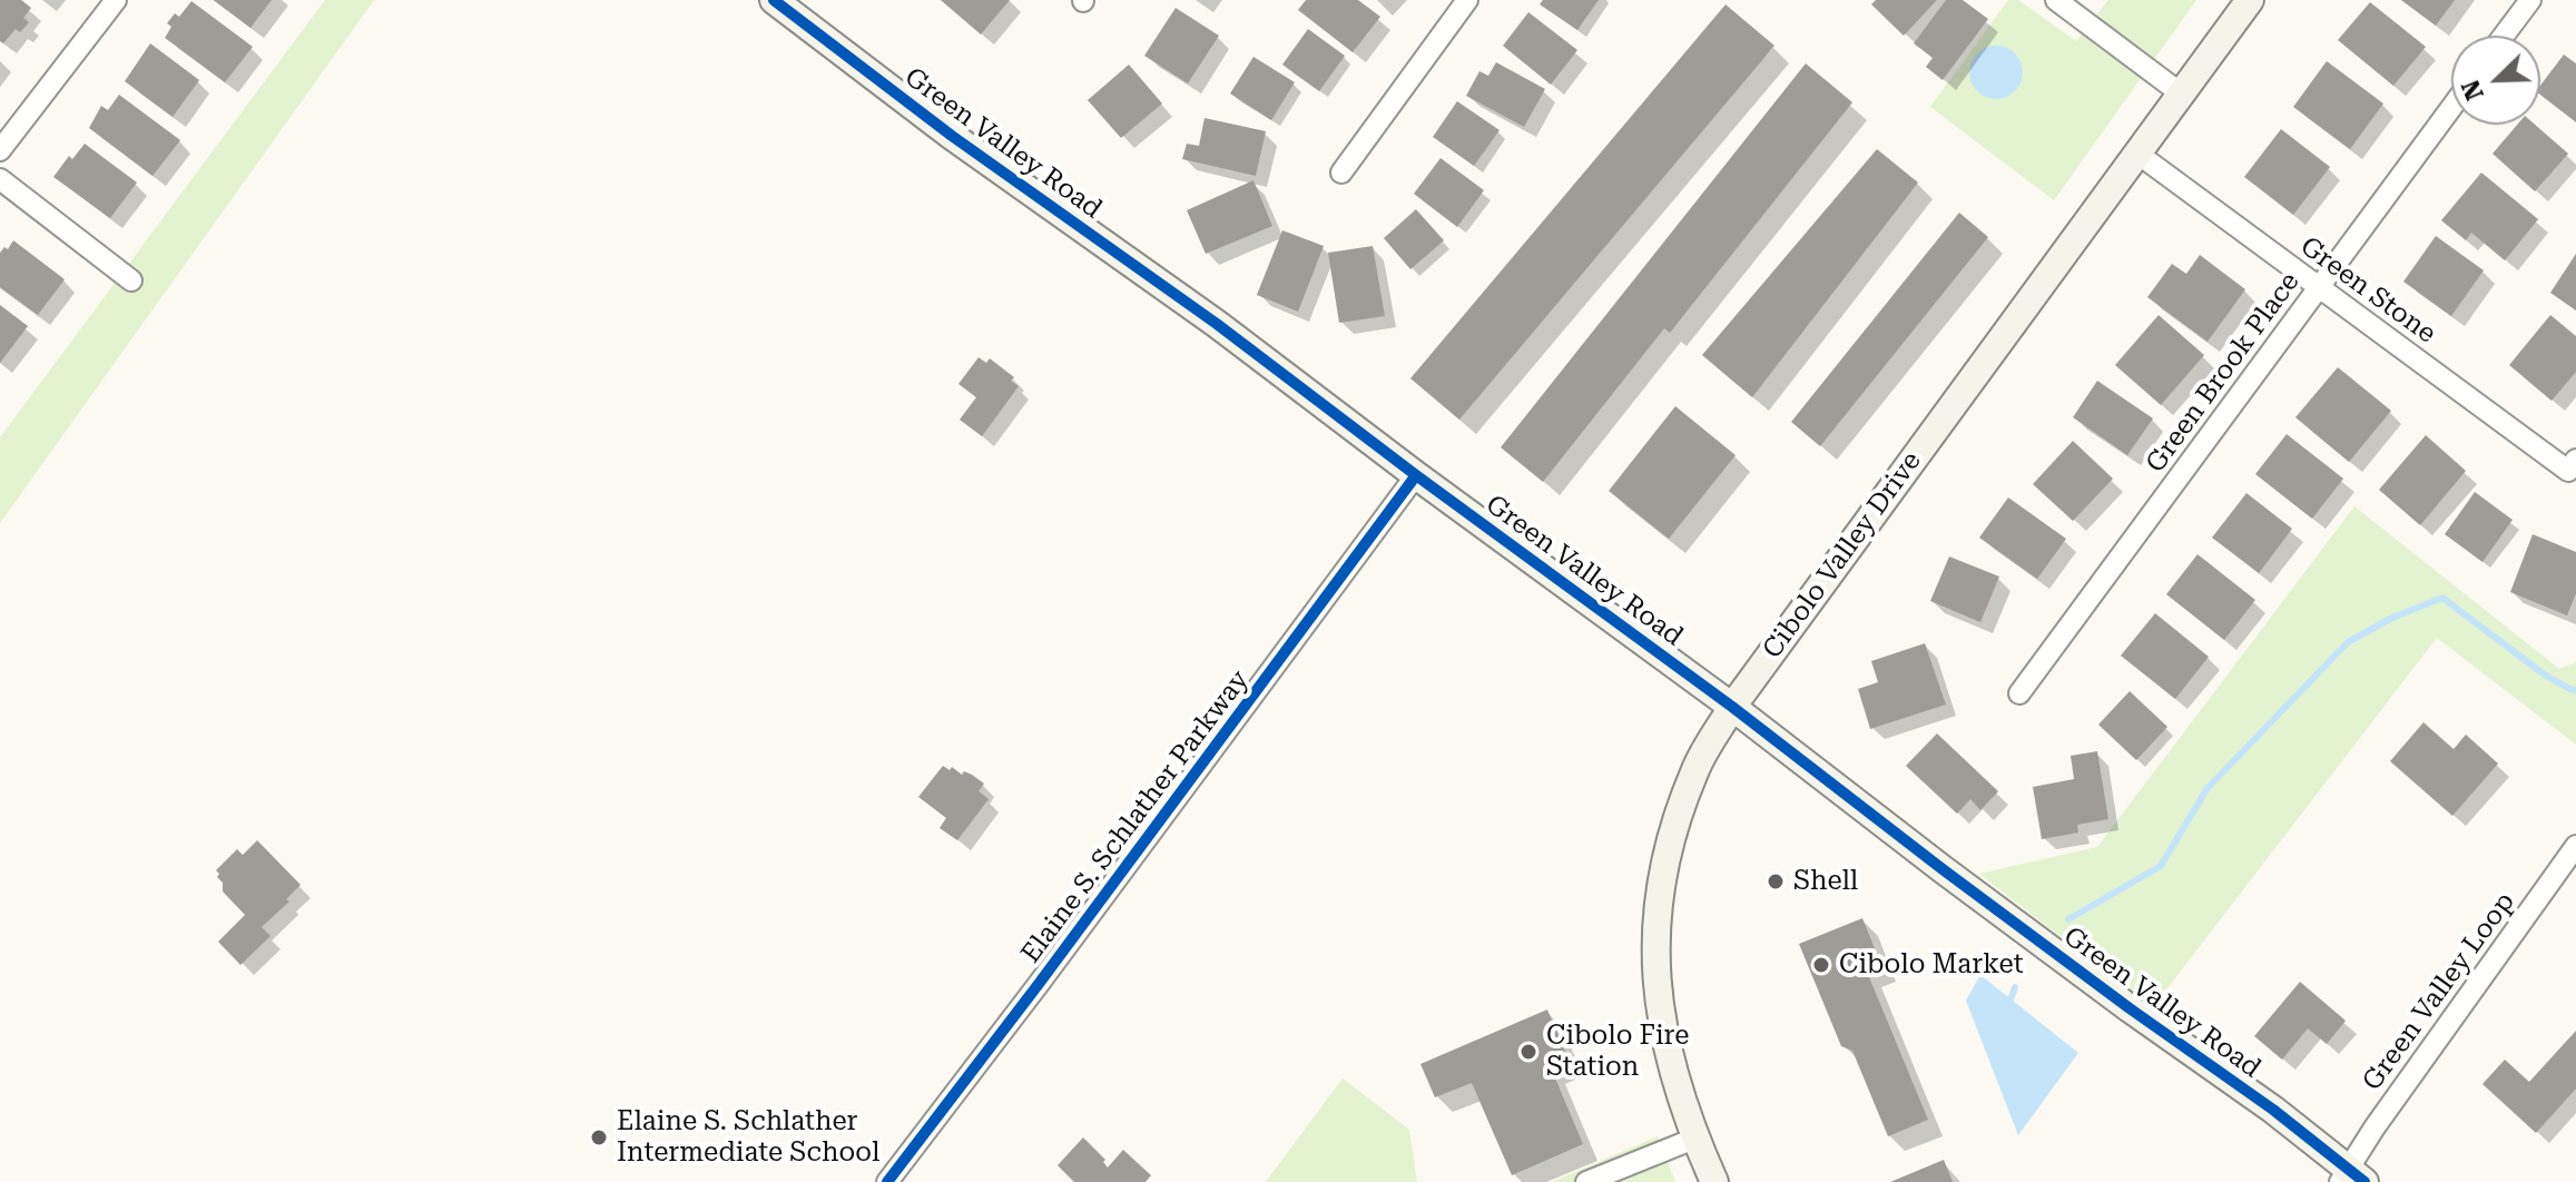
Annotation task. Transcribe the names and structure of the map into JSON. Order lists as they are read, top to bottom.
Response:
{
  "streets": {
    "street": [
      "Green Valley Road",
      "Green Stone",
      "Green Brook Place",
      "Cibolo Valley Drive",
      "Elaine S. Schlather Parkway",
      "Green Valley Loop"
    ]
  },
  "crossings": [
    ["Green Valley Road", "Cibolo Valley Drive"],
    ["Green Valley Road", "Elaine S. Schlather Parkway"],
    ["Green Valley Road", "Green Valley Loop"],
    ["Green Stone", "Green Brook Place"],
    ["Green Stone", "Cibolo Valley Drive"]
  ],
  "places": [
    "Shell",
    "Cibolo Market",
    "Cibolo Fire Station",
    "Elaine S. Schlather Intermediate School"
  ],
  "north": "bottom left"
}
